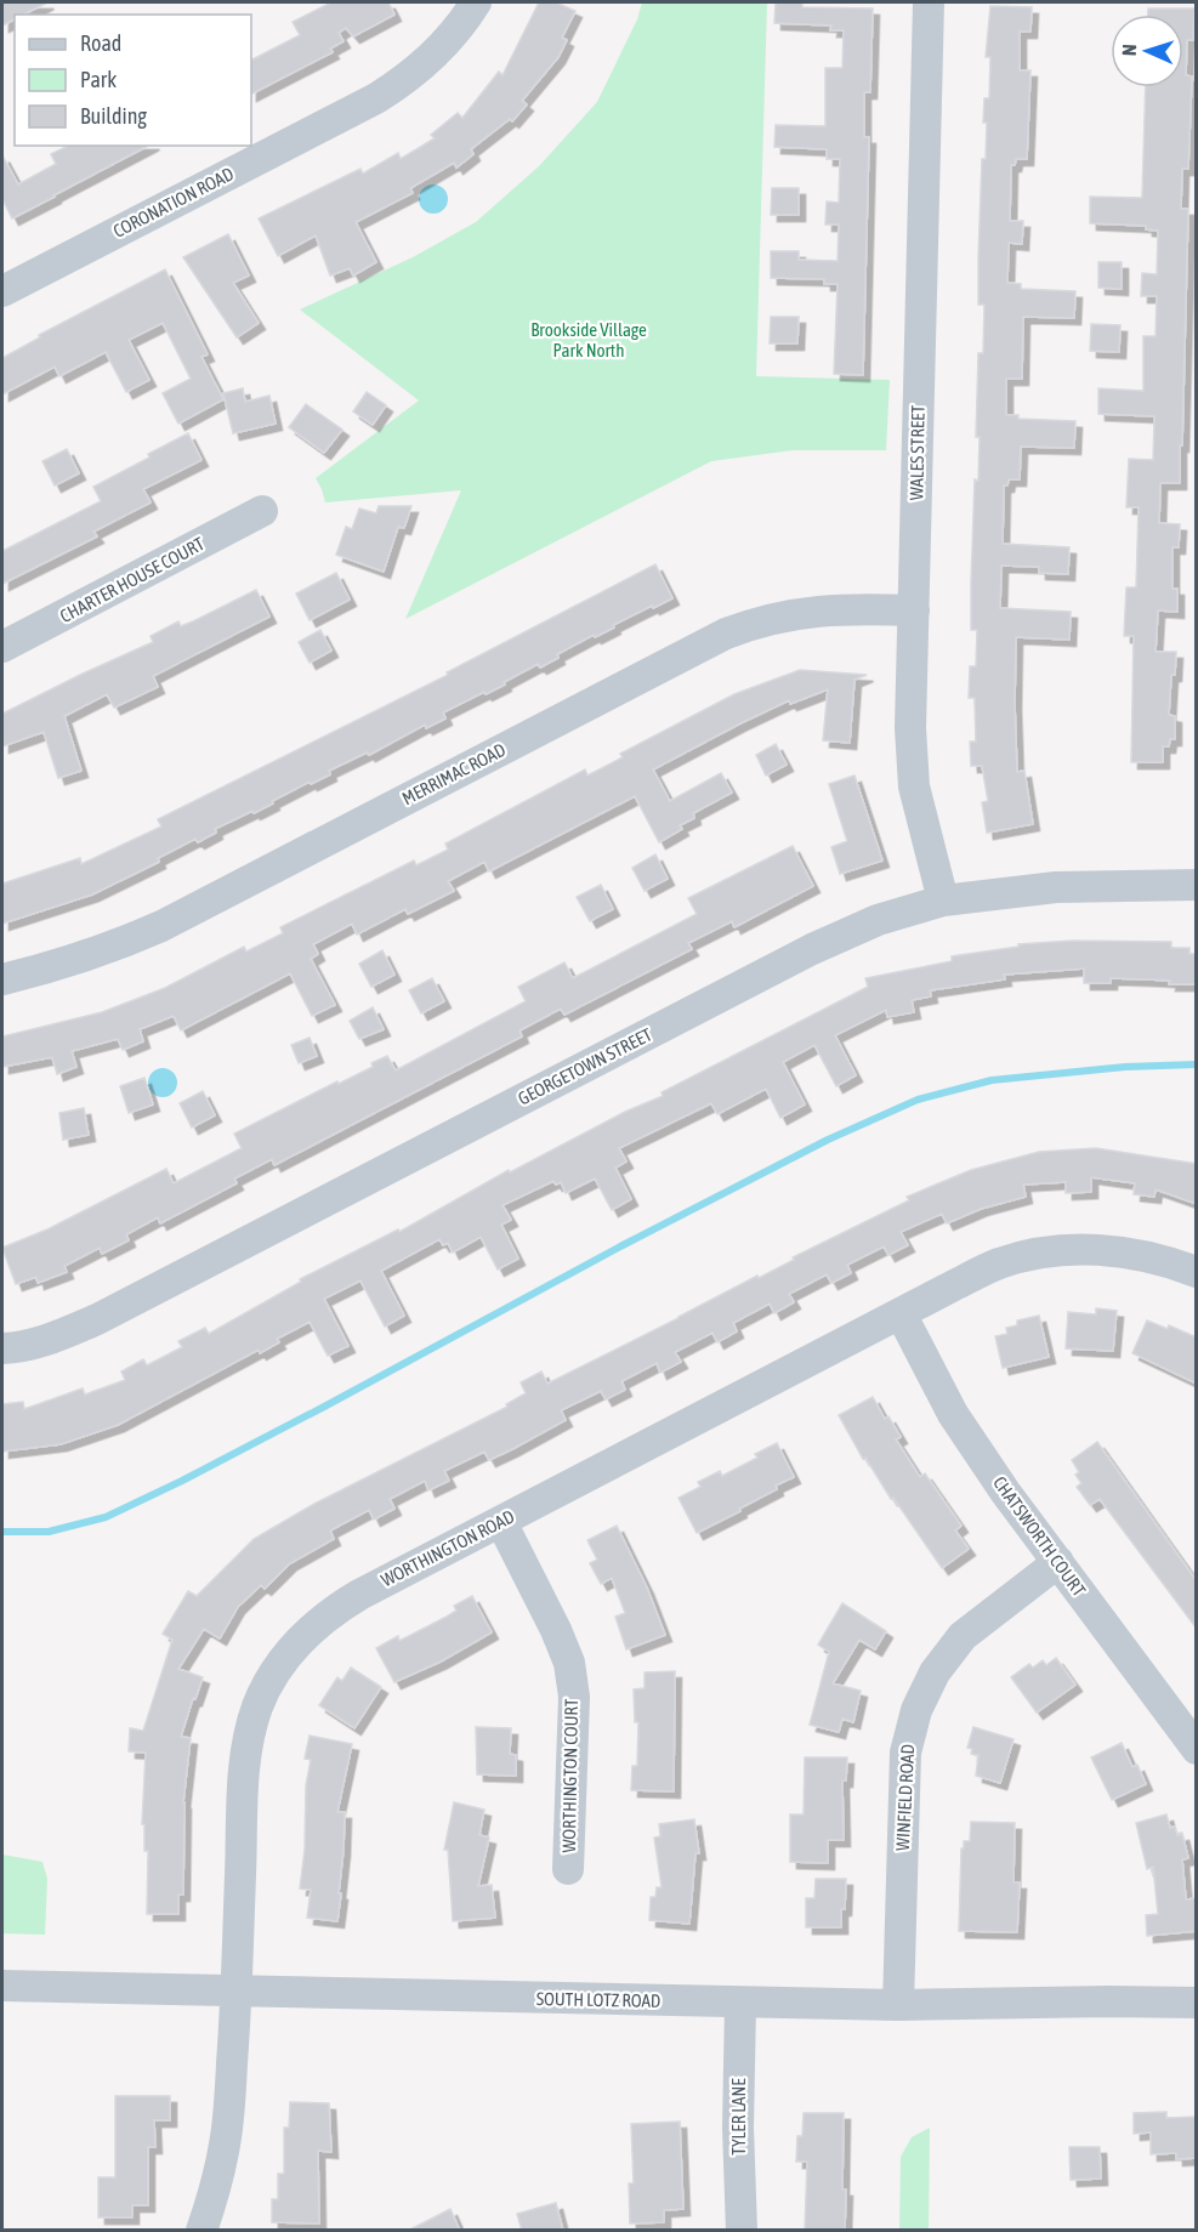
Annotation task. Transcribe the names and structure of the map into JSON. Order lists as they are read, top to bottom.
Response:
{
  "streets": {
    "street": [
      "CORONATION ROAD",
      "WALES STREET",
      "CHARTER HOUSE COURT",
      "MERRIMAC ROAD",
      "GEORGETOWN STREET",
      "CHATSWORTH COURT",
      "WORTHINGTON ROAD",
      "WORTHINGTON COURT",
      "WINFIELD ROAD",
      "SOUTH LOTZ ROAD",
      "TYLER LANE"
    ]
  },
  "crossings": [
    ["WALES STREET", "MERRIMAC ROAD"],
    ["WALES STREET", "GEORGETOWN STREET"],
    ["CHATSWORTH COURT", "WORTHINGTON ROAD"],
    ["CHATSWORTH COURT", "WINFIELD ROAD"],
    ["WORTHINGTON ROAD", "WORTHINGTON COURT"],
    ["WORTHINGTON ROAD", "SOUTH LOTZ ROAD"],
    ["WINFIELD ROAD", "SOUTH LOTZ ROAD"],
    ["SOUTH LOTZ ROAD", "TYLER LANE"]
  ],
  "parks": ["Brookside Village Park North"],
  "legend": ["Road", "Park", "Building"],
  "north": "left"
}
